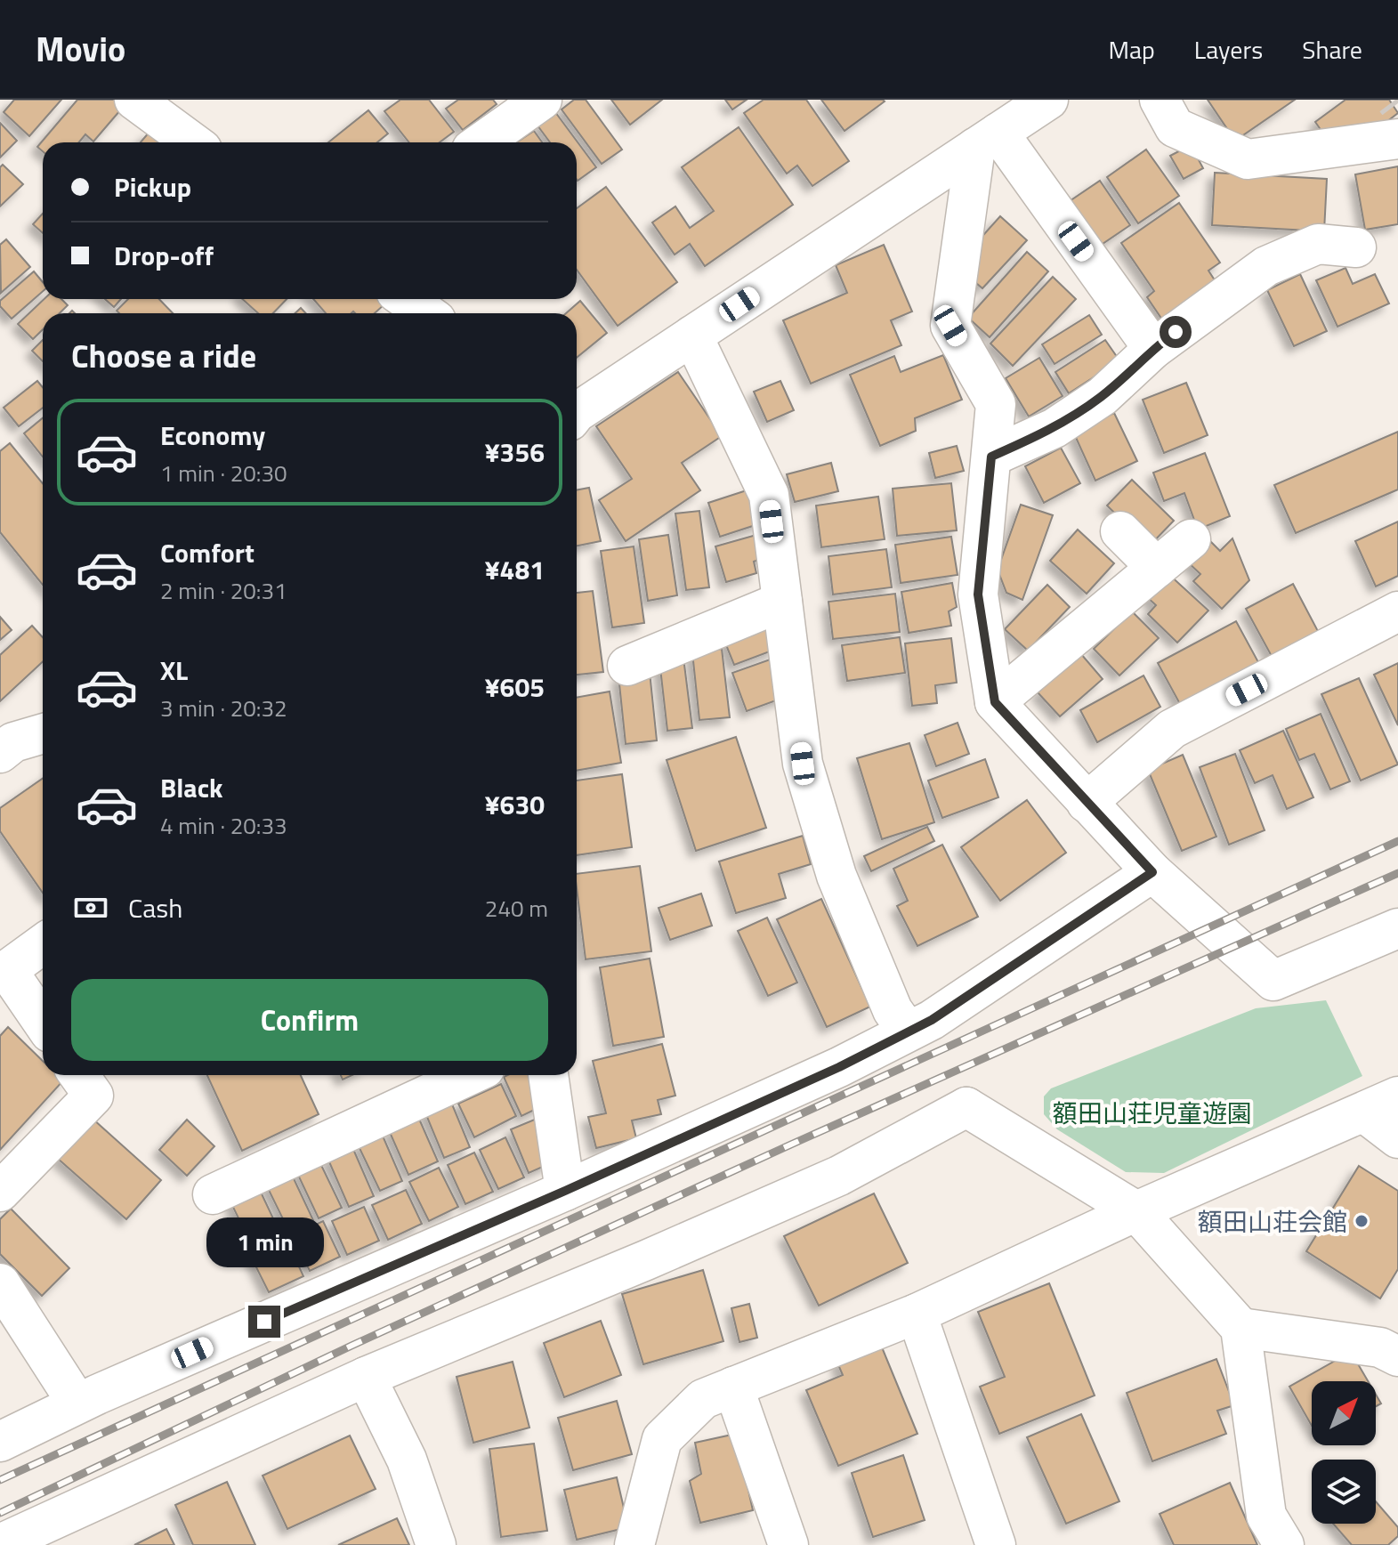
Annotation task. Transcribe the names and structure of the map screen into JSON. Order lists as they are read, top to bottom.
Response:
{
  "parks": ["額田山荘児童遊園"],
  "places": ["額田山荘会館"],
  "north": "top right",
  "page": {
    "header": "Movio",
    "nav": ["Map", "Layers", "Share"],
    "banner": ["Pickup", "Drop-off"],
    "heading": "Choose a ride",
    "list": [
      {
        "name": "Economy",
        "note": "1 min · 20:30",
        "value": "¥356"
      },
      {
        "name": "Comfort",
        "note": "2 min · 20:31",
        "value": "¥481"
      },
      {
        "name": "XL",
        "note": "3 min · 20:32",
        "value": "¥605"
      },
      {
        "name": "Black",
        "note": "4 min · 20:33",
        "value": "¥630"
      }
    ],
    "pay": ["Cash", "240 m"],
    "buttons": "Confirm",
    "bubble": "1 min"
  }
}
